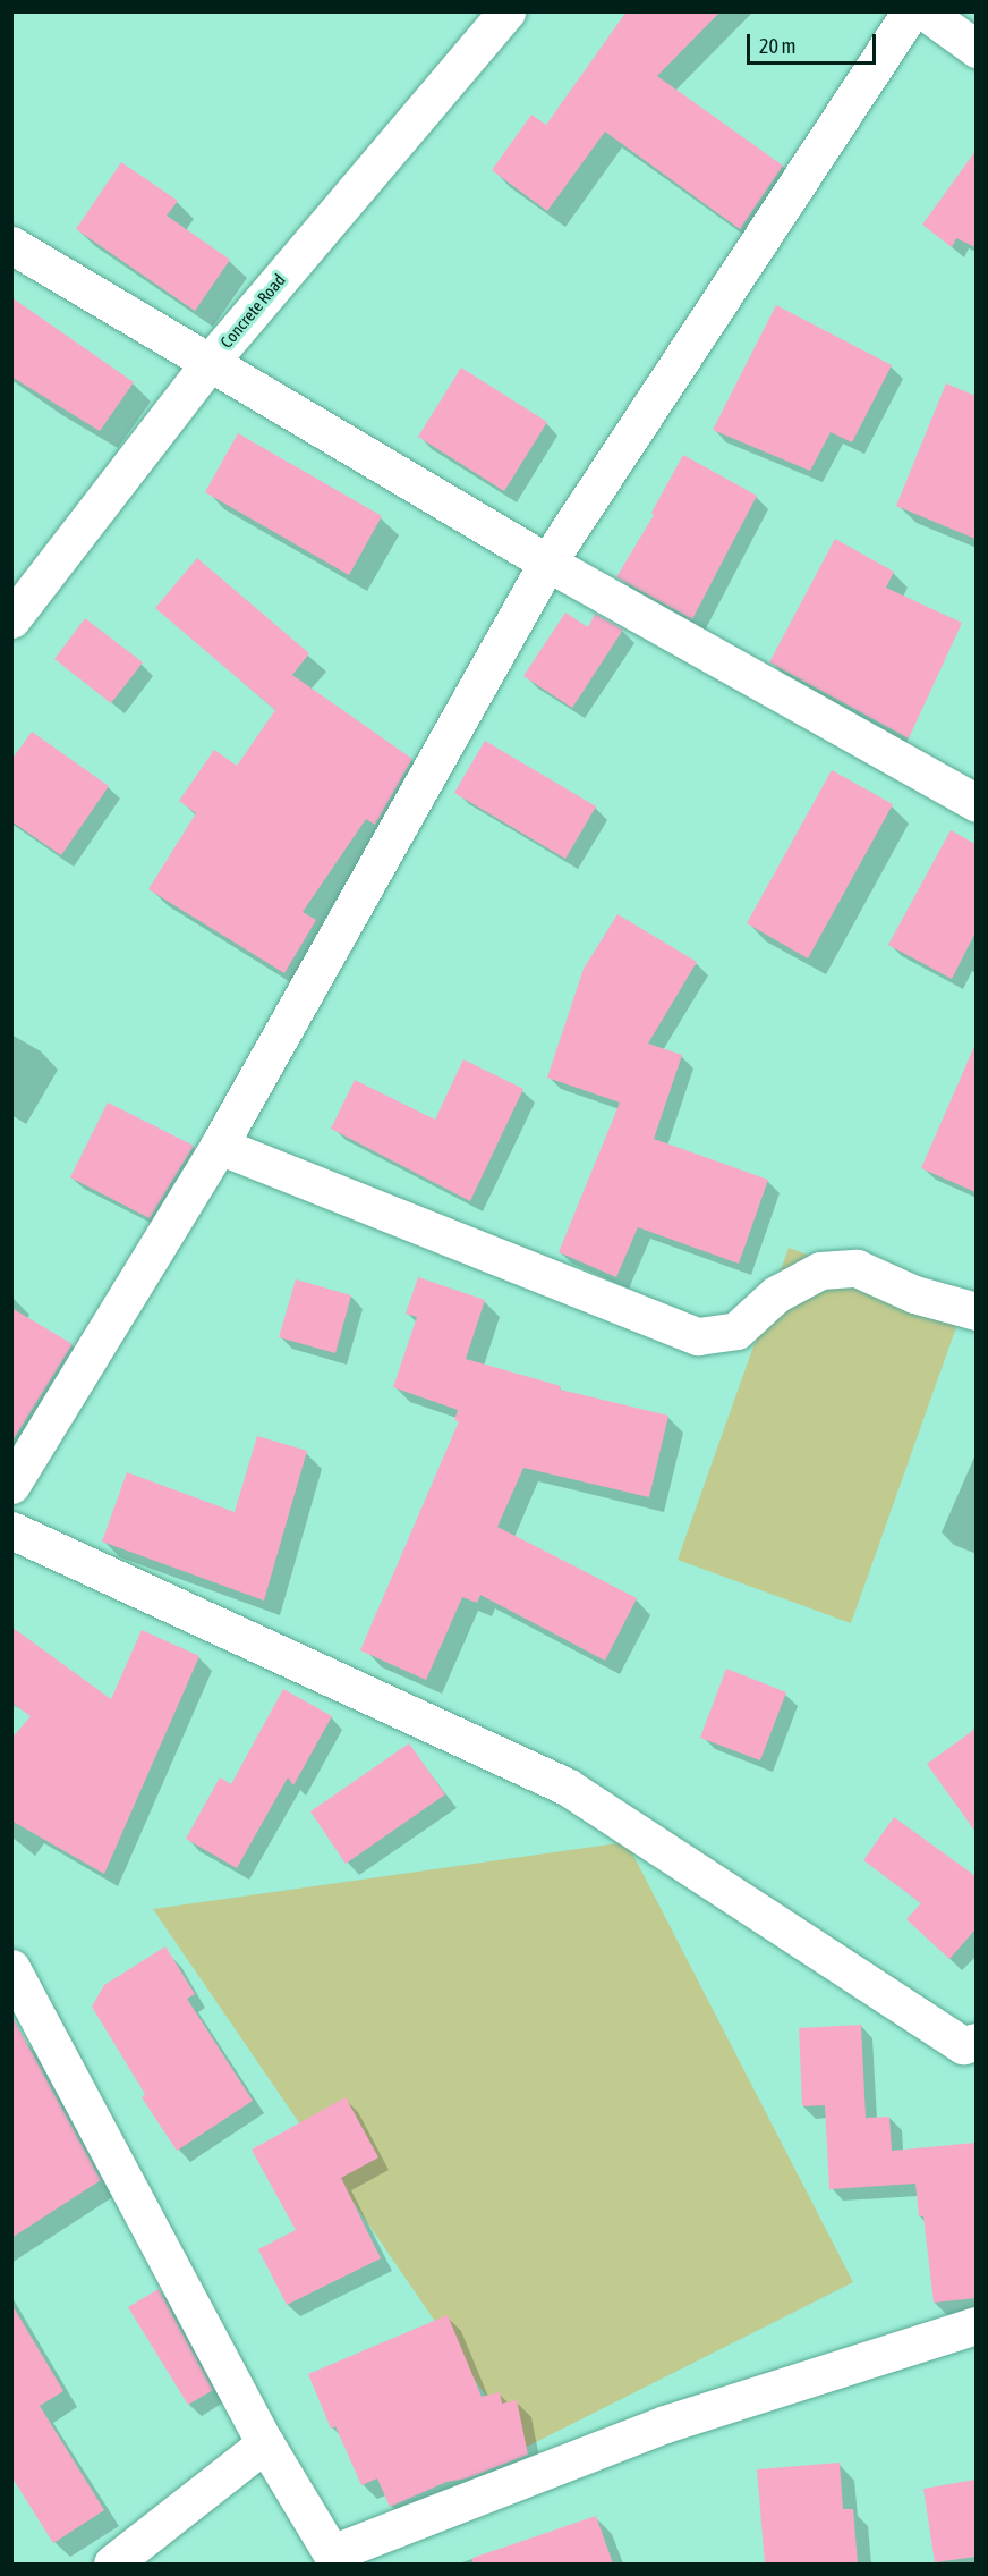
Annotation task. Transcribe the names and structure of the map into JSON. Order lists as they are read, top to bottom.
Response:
{
  "streets": {
    "street": ["Concrete Road"]
  },
  "scale_bar": "20 m"
}
